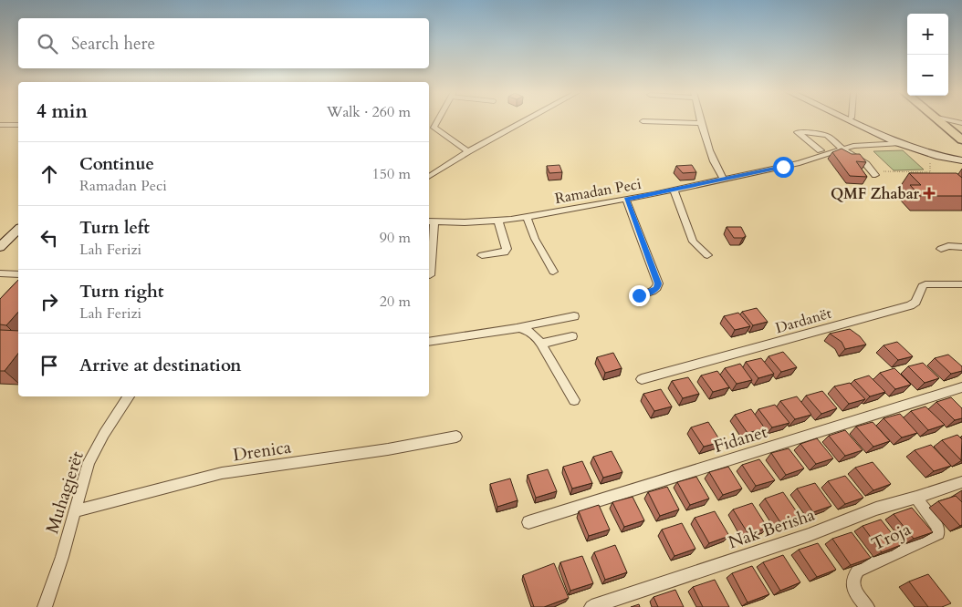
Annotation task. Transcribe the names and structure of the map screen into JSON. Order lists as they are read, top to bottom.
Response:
{
  "streets": {
    "street": [
      "Ramadan Peci",
      "Dardanët",
      "Fidanet",
      "Drenica",
      "Muhagjerët",
      "Nak Berisha",
      "Troja"
    ]
  },
  "crossings": [
    ["Drenica", "Muhagjerët"],
    ["Nak Berisha", "Troja"]
  ],
  "places": {
    "health": ["QMF Zhabar"]
  },
  "page": {
    "map_buttons": ["+", "−"],
    "search": "Search here",
    "heading": ["4 min", "Walk · 260 m"],
    "list": [
      ["Continue", "Ramadan Peci", "150 m"],
      ["Turn left", "Lah Ferizi", "90 m"],
      ["Turn right", "Lah Ferizi", "20 m"],
      "Arrive at destination"
    ]
  }
}
